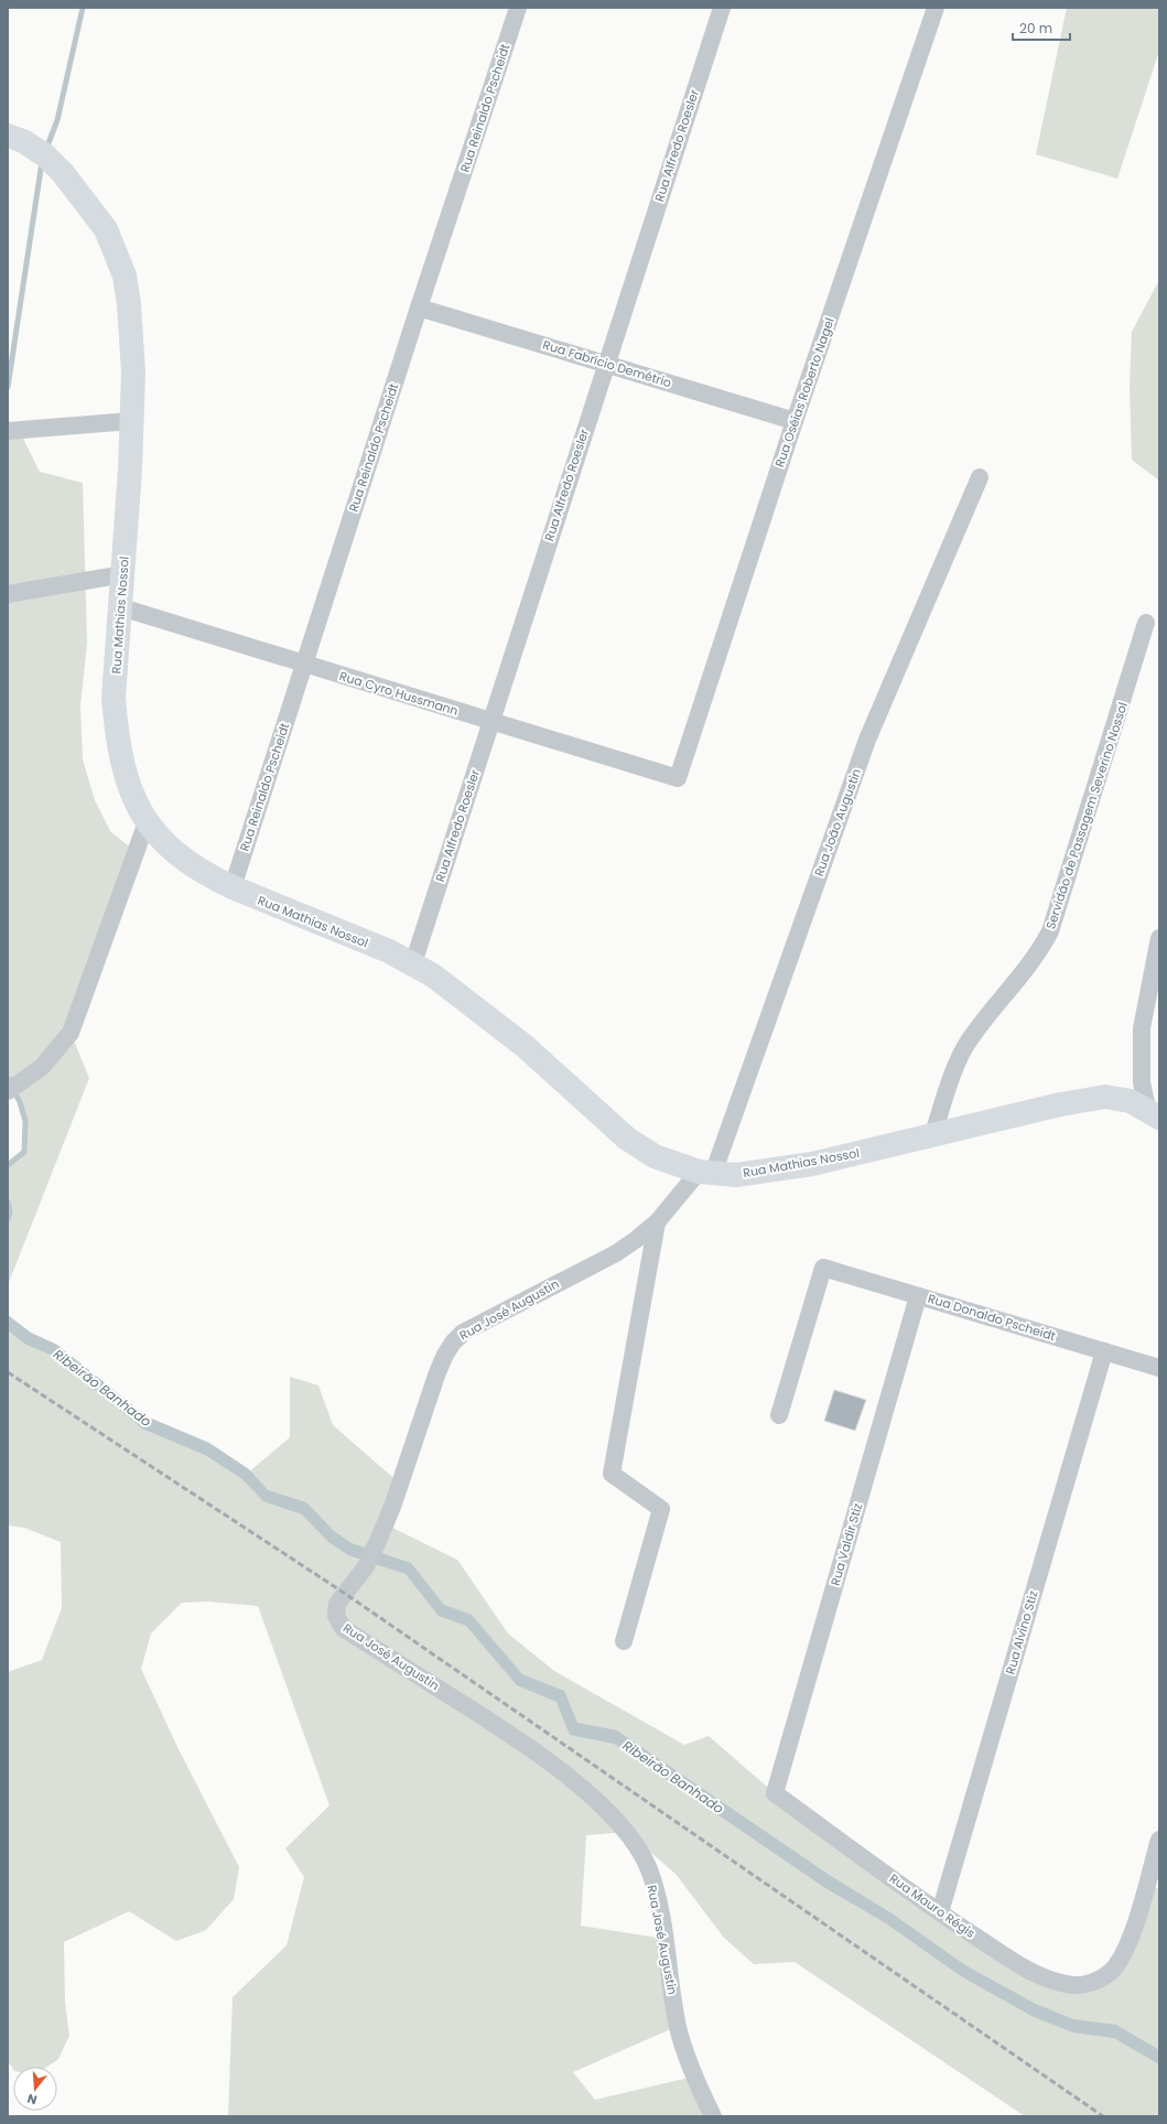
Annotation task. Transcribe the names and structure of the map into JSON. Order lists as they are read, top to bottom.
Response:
{
  "streets": {
    "street": [
      "Rua Reinaldo Pscheidt",
      "Rua Alfredo Roesler",
      "Rua Fabrício Demétrio",
      "Rua Oséias Roberto Nagel",
      "Rua Mathias Nossol",
      "Rua Cyro Hussmann",
      "Servidão de Passagem Severino Nossol",
      "Rua João Augustin",
      "Rua José Augustin",
      "Rua Donaldo Pscheidt",
      "Rua Valdir Stiz",
      "Rua Alvino Stiz",
      "Rua Mauro Régis"
    ]
  },
  "crossings": [
    ["Rua Reinaldo Pscheidt", "Rua Fabrício Demétrio"],
    ["Rua Reinaldo Pscheidt", "Rua Mathias Nossol"],
    ["Rua Reinaldo Pscheidt", "Rua Cyro Hussmann"],
    ["Rua Alfredo Roesler", "Rua Fabrício Demétrio"],
    ["Rua Alfredo Roesler", "Rua Mathias Nossol"],
    ["Rua Alfredo Roesler", "Rua Cyro Hussmann"],
    ["Rua Fabrício Demétrio", "Rua Oséias Roberto Nagel"],
    ["Rua Oséias Roberto Nagel", "Rua Cyro Hussmann"],
    ["Rua Mathias Nossol", "Rua Cyro Hussmann"],
    ["Rua Mathias Nossol", "Servidão de Passagem Severino Nossol"],
    ["Rua Mathias Nossol", "Rua João Augustin"],
    ["Rua Mathias Nossol", "Rua José Augustin"],
    ["Rua João Augustin", "Rua José Augustin"],
    ["Rua Donaldo Pscheidt", "Rua Valdir Stiz"],
    ["Rua Donaldo Pscheidt", "Rua Alvino Stiz"],
    ["Rua Valdir Stiz", "Rua Mauro Régis"],
    ["Rua Alvino Stiz", "Rua Mauro Régis"]
  ],
  "water": ["Ribeirão Banhado"],
  "scale_bar": "20 m",
  "north": "bottom"
}
